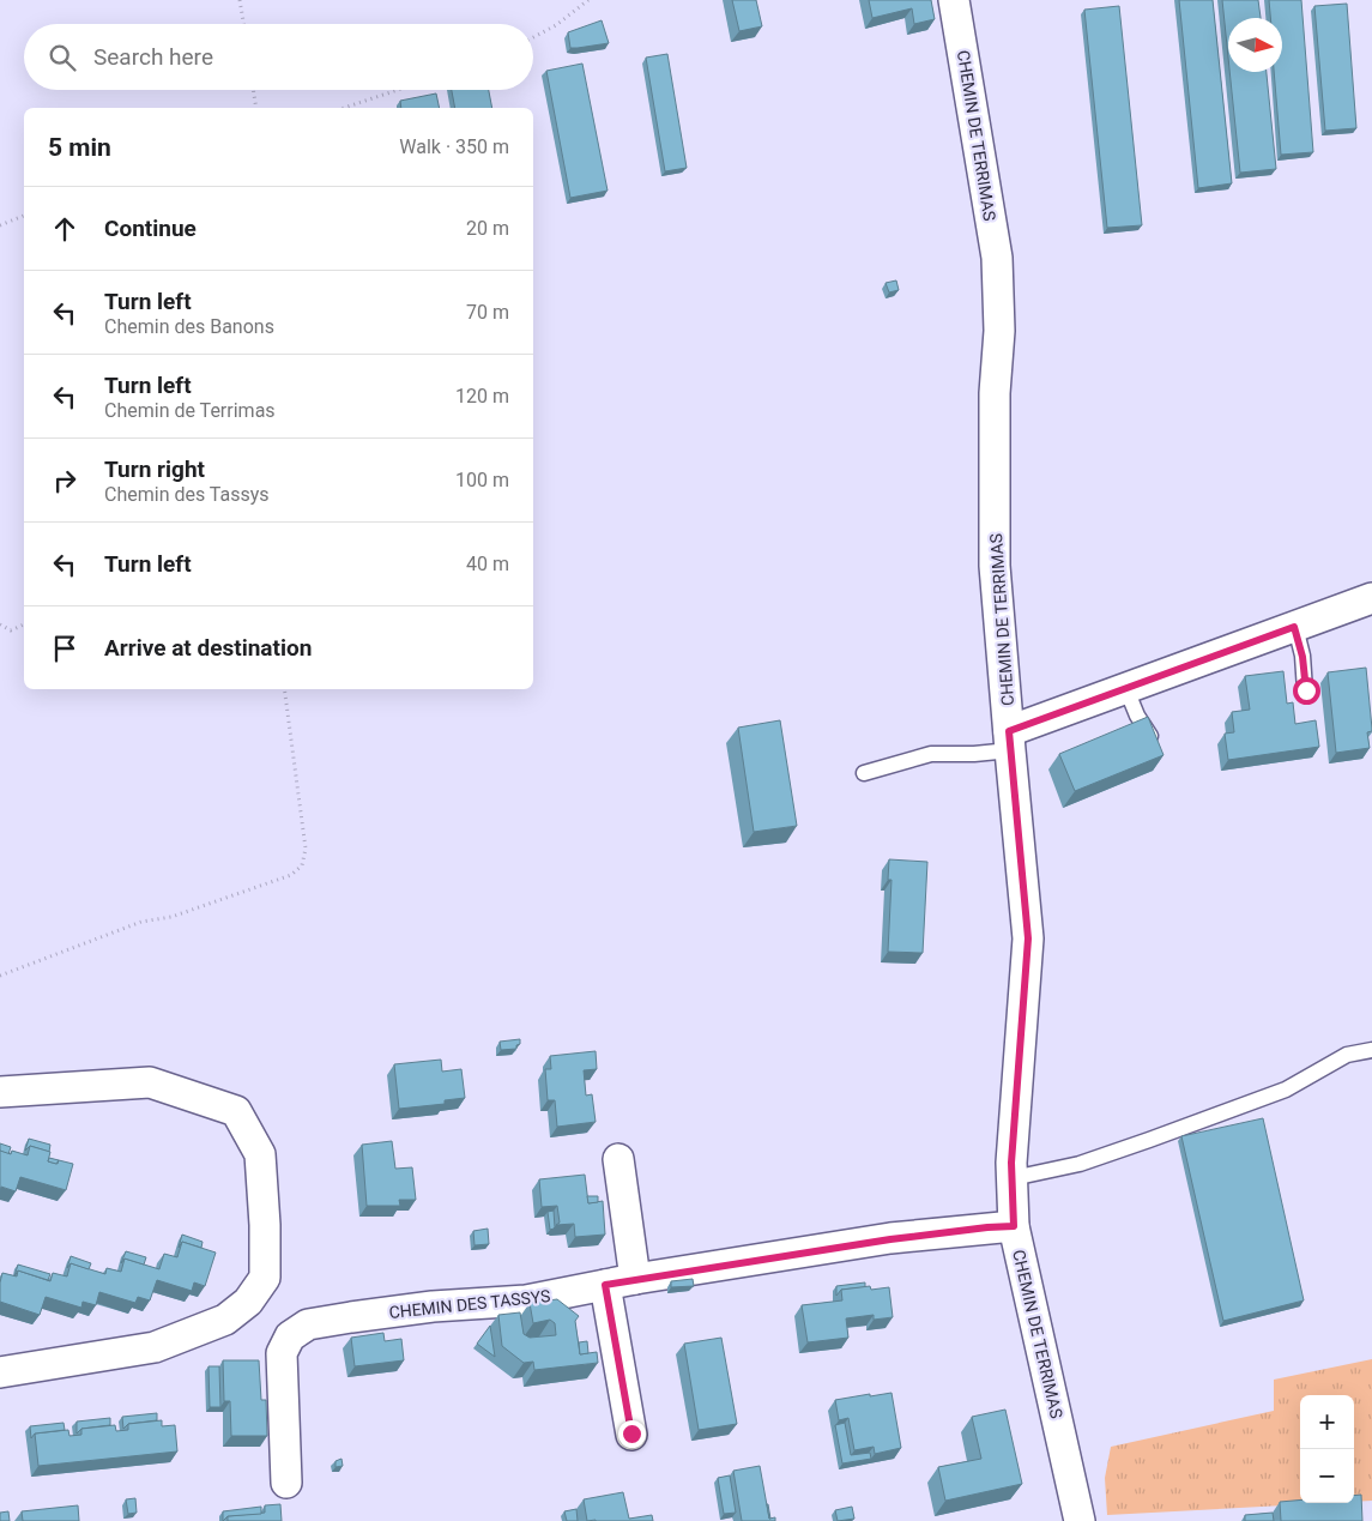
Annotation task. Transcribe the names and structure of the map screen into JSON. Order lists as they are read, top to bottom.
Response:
{
  "streets": {
    "street": ["CHEMIN DE TERRIMAS", "CHEMIN DES TASSYS"]
  },
  "crossings": [
    ["CHEMIN DE TERRIMAS", "CHEMIN DES TASSYS"]
  ],
  "north": "right",
  "page": {
    "search": "Search here",
    "heading": ["5 min", "Walk · 350 m"],
    "list": [
      ["Continue", "20 m"],
      ["Turn left", "Chemin des Banons", "70 m"],
      ["Turn left", "Chemin de Terrimas", "120 m"],
      ["Turn right", "Chemin des Tassys", "100 m"],
      ["Turn left", "40 m"],
      "Arrive at destination"
    ],
    "map_buttons": ["+", "−"]
  }
}
